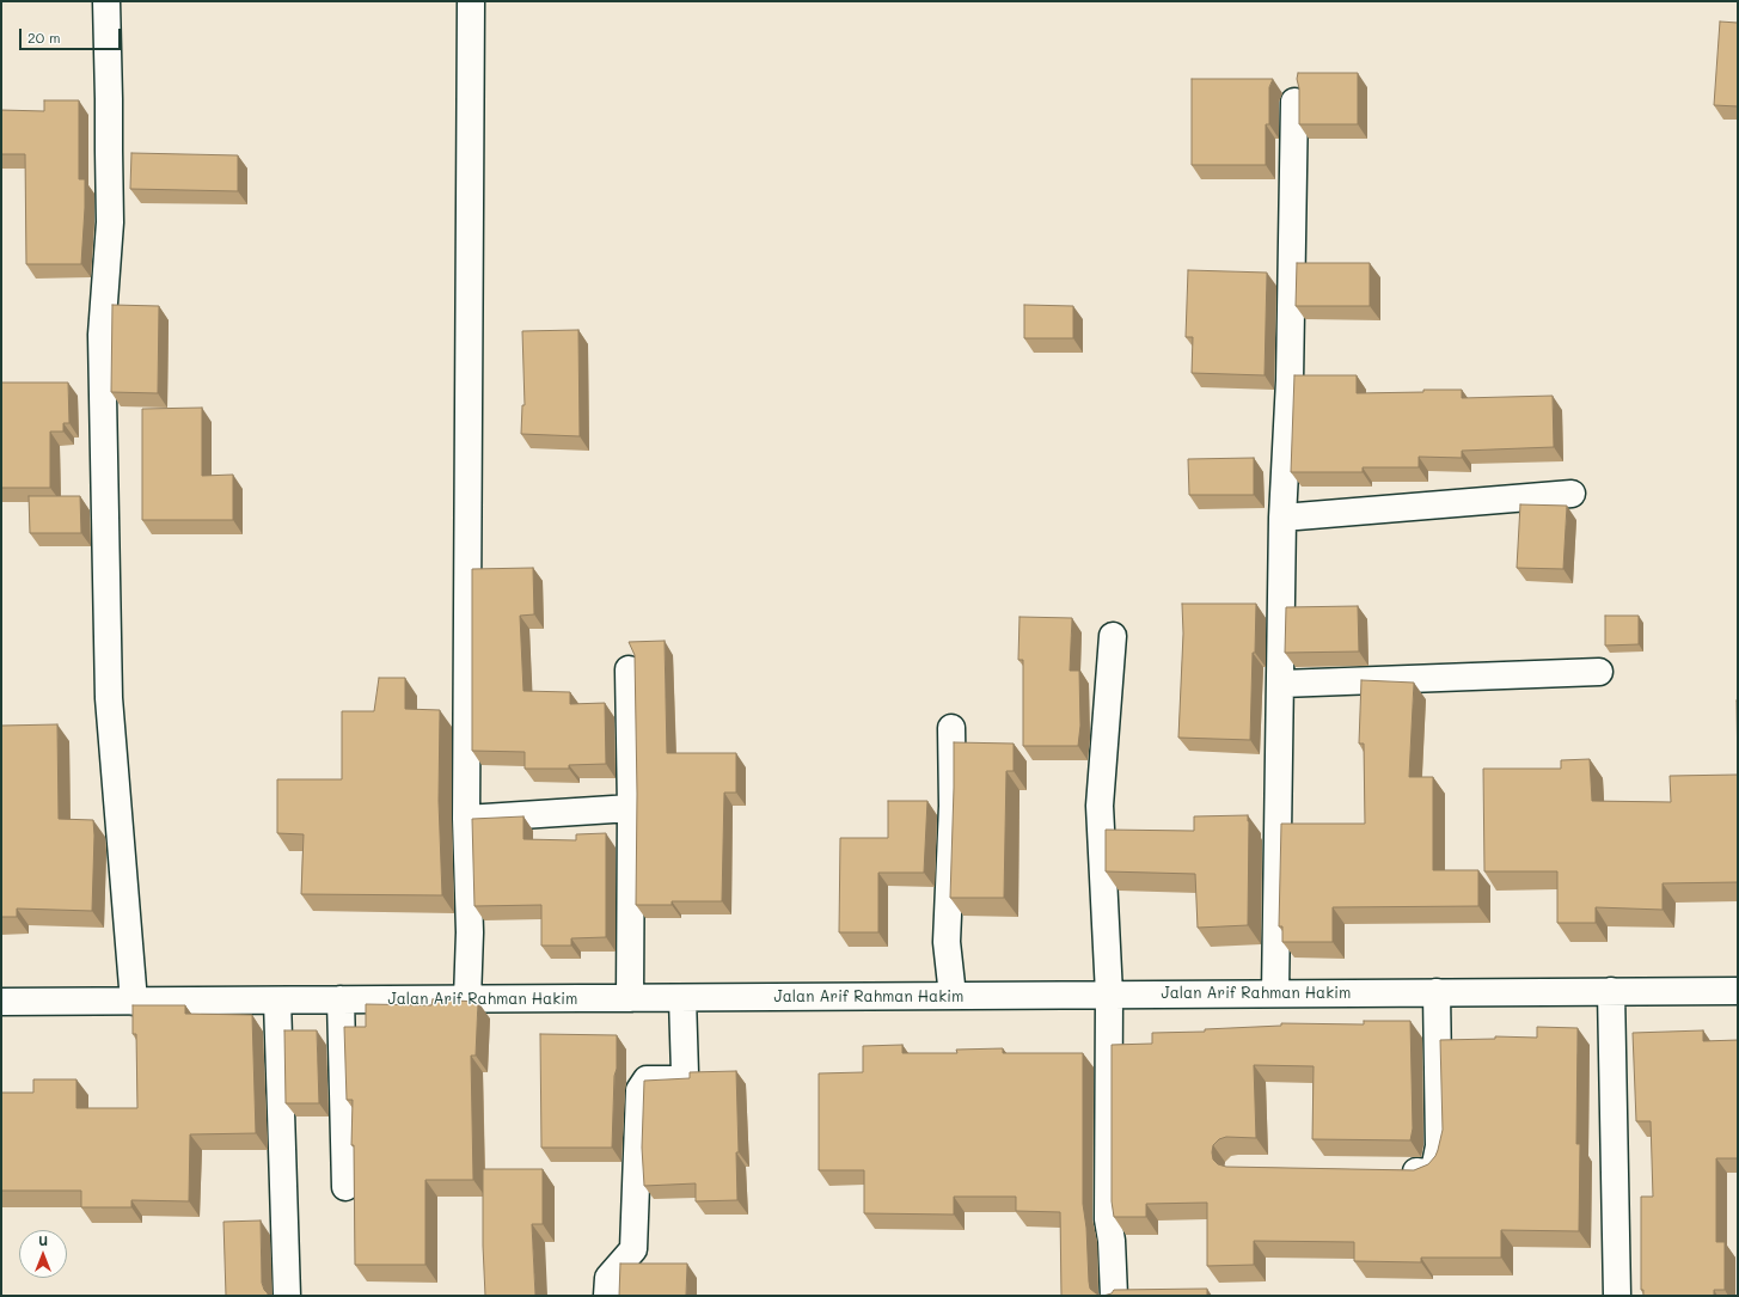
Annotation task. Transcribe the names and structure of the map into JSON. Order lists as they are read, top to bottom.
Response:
{
  "streets": {
    "street": ["Jalan Arif Rahman Hakim"]
  },
  "scale_bar": "20 m",
  "north": "top"
}
